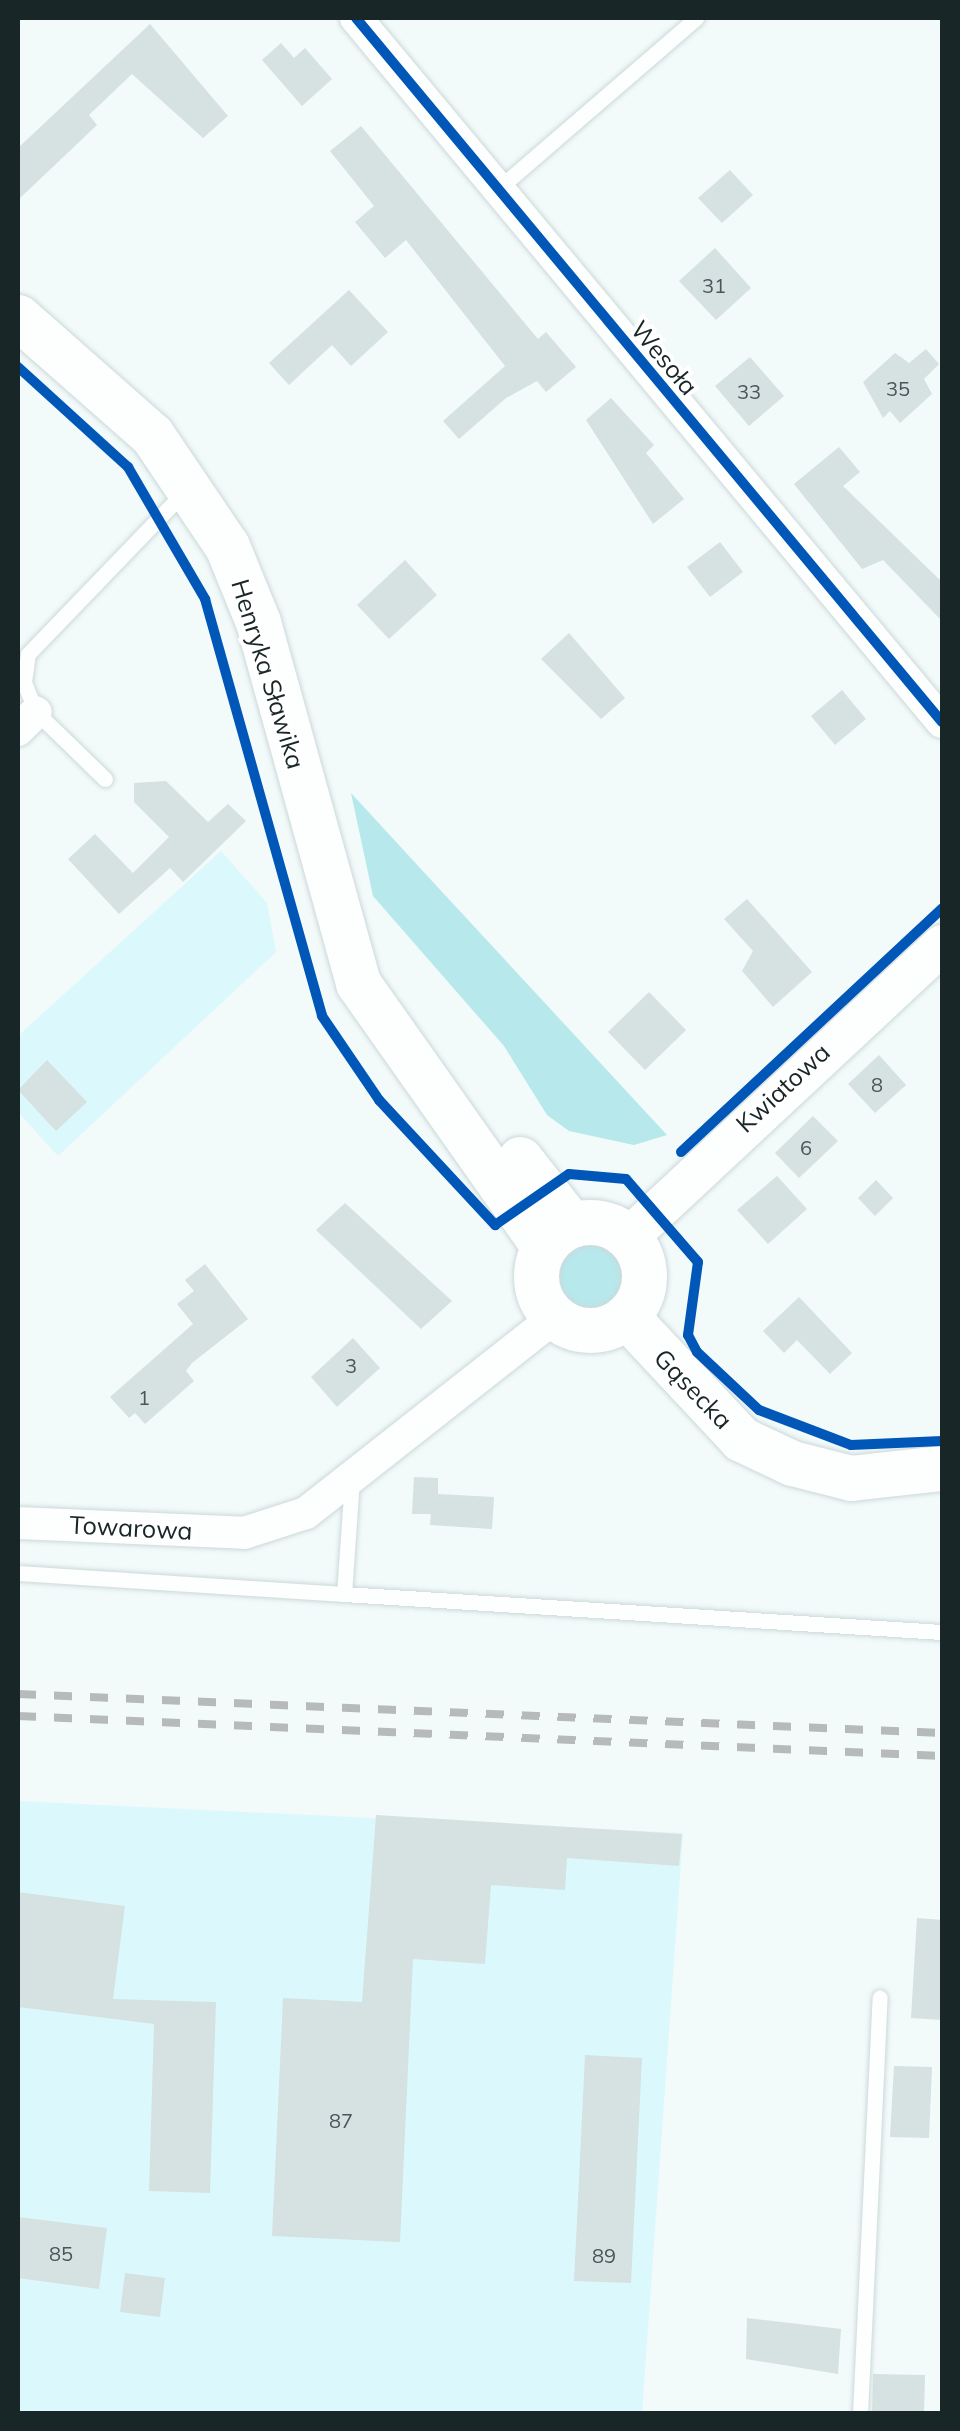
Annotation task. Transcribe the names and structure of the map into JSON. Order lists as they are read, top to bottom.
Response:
{
  "streets": {
    "main road": ["Henryka Sławika", "Gąsecka"],
    "street": ["Wesoła", "Kwiatowa", "Towarowa"]
  },
  "crossings": [
    ["Henryka Sławika", "Kwiatowa"],
    ["Henryka Sławika", "Gąsecka"],
    ["Kwiatowa", "Gąsecka"]
  ],
  "house_numbers": [
    "31",
    "35",
    "33",
    "8",
    "6",
    "3",
    "1",
    "87",
    "85",
    "89"
  ]
}
